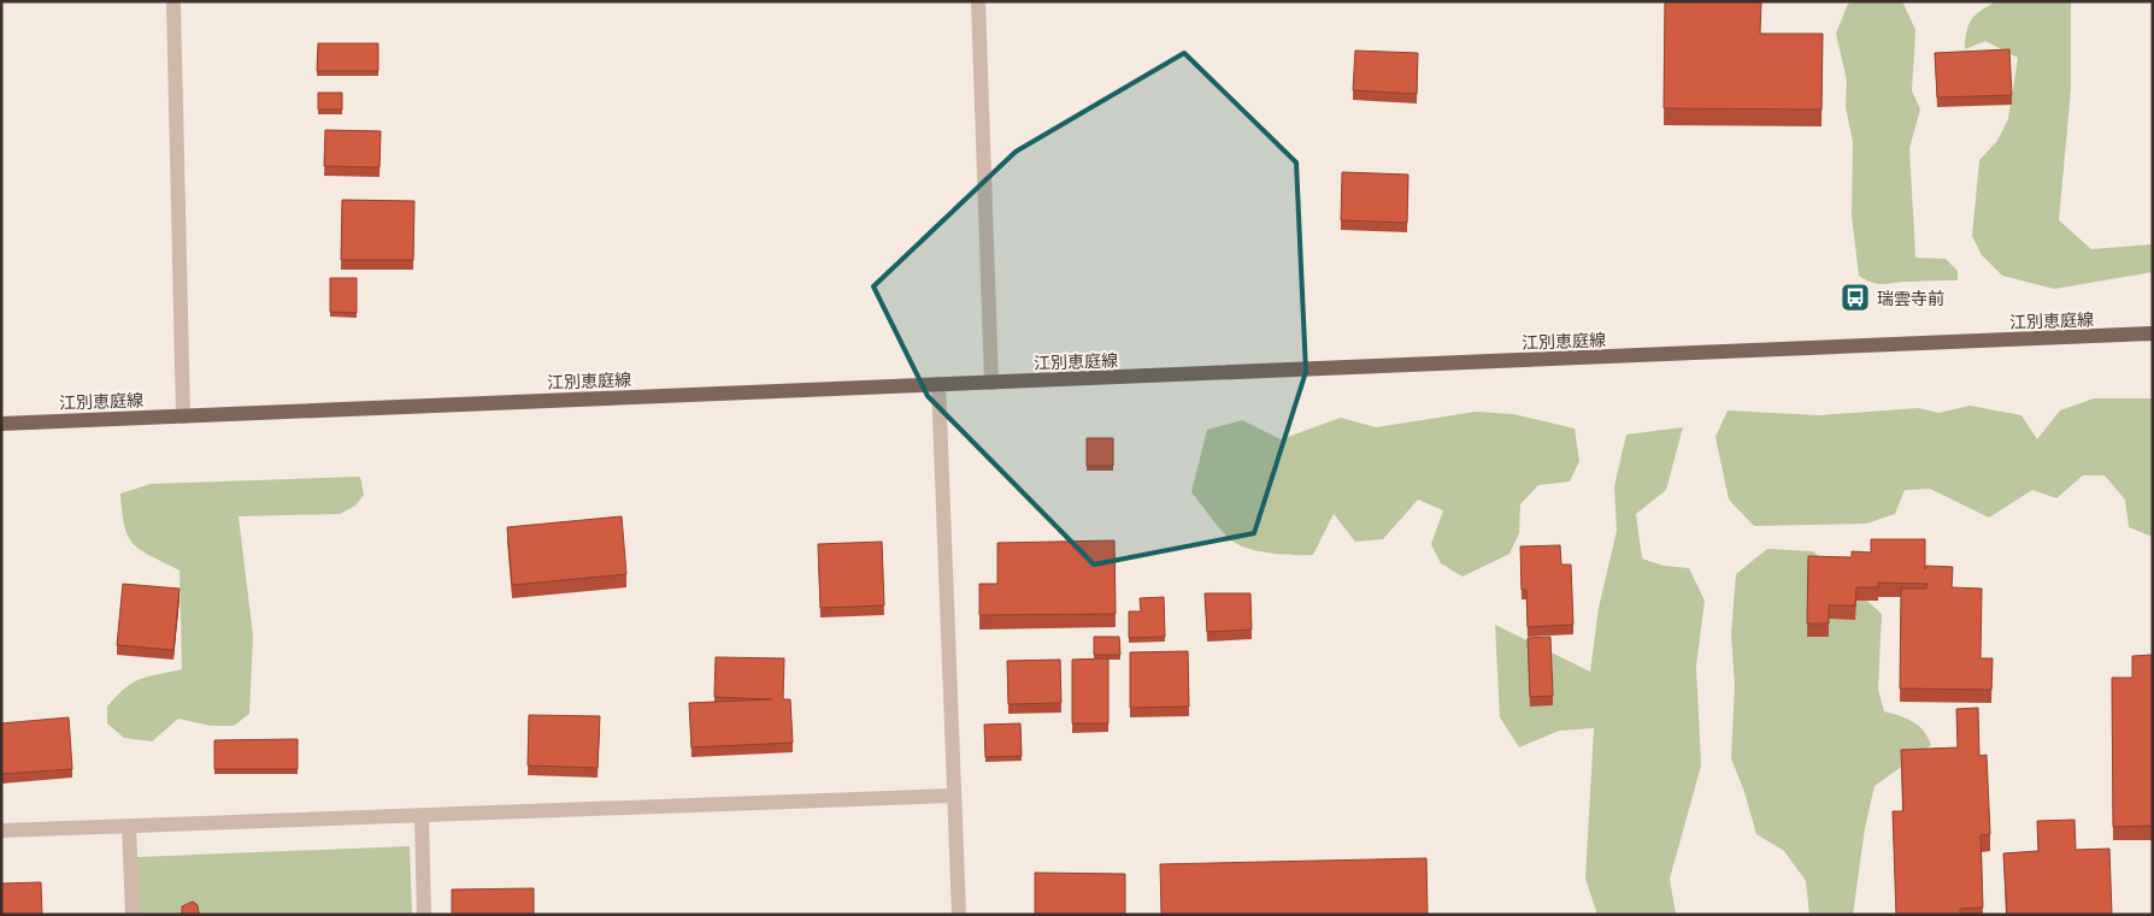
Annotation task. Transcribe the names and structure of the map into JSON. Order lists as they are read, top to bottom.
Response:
{
  "streets": {
    "main road": ["江別恵庭線"]
  },
  "places": {
    "bus stop": ["瑞雲寺前"]
  }
}
